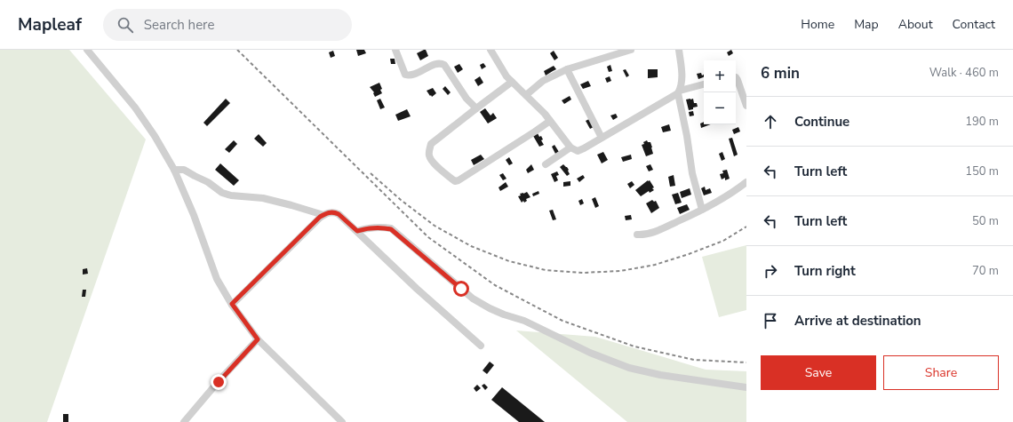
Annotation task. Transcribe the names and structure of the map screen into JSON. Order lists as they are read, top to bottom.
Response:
{
  "page": {
    "header": "Mapleaf",
    "search": "Search here",
    "nav": [
      "Home",
      "Map",
      "About",
      "Contact"
    ],
    "heading": ["6 min", "Walk · 460 m"],
    "map_buttons": ["+", "−"],
    "list": [
      ["Continue", "190 m"],
      ["Turn left", "150 m"],
      ["Turn left", "50 m"],
      ["Turn right", "70 m"],
      "Arrive at destination"
    ],
    "buttons": ["Save", "Share"]
  }
}
